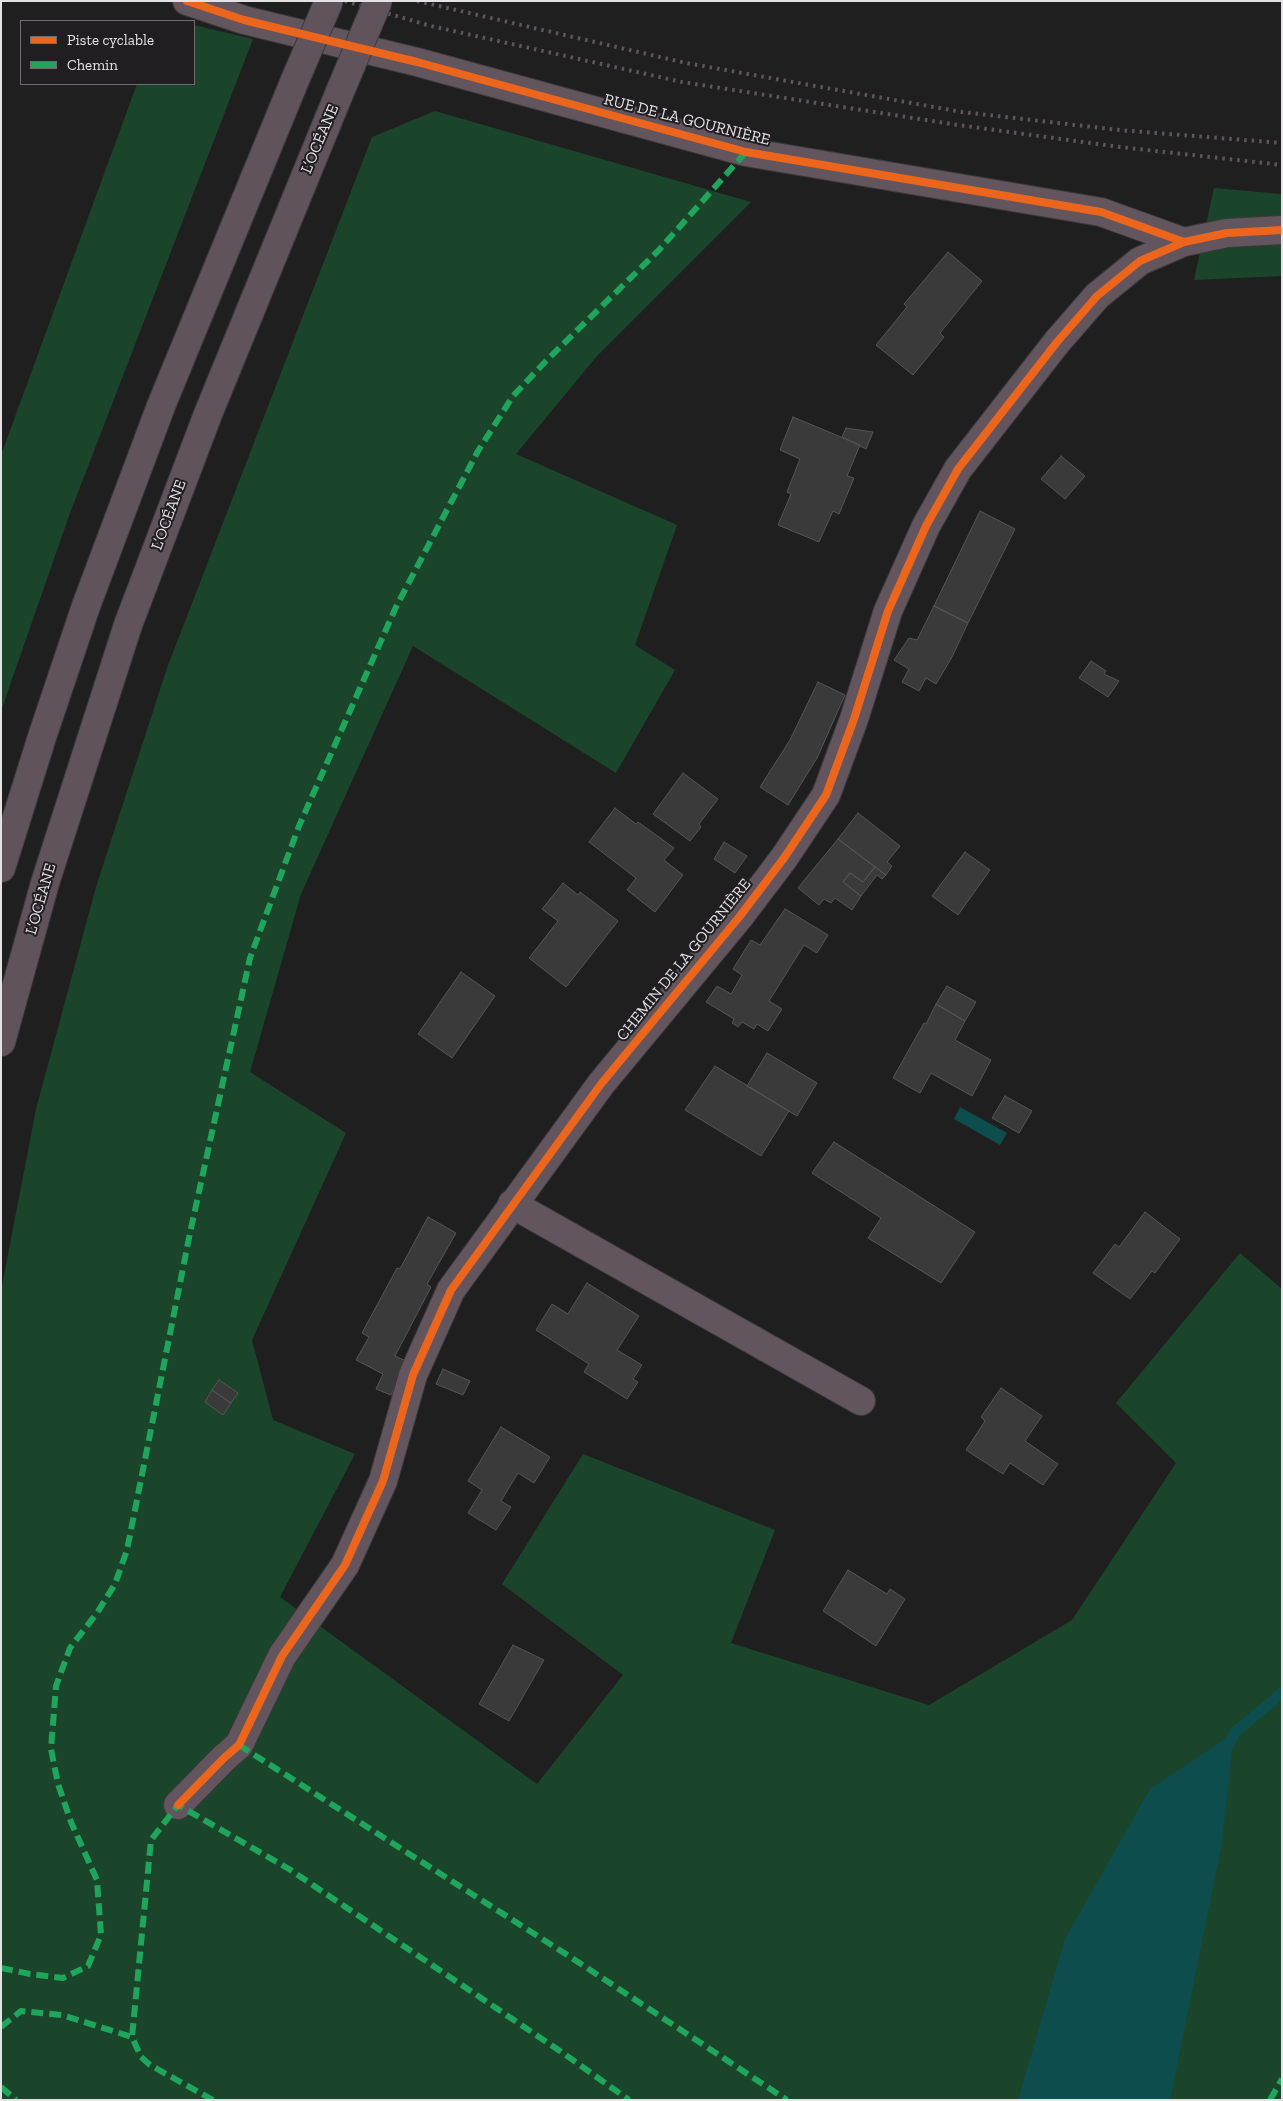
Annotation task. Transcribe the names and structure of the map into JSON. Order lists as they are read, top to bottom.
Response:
{
  "streets": {
    "highway": ["L’OCÉANE"],
    "street": ["RUE DE LA GOURNIÈRE", "CHEMIN DE LA GOURNIÈRE"]
  },
  "crossings": [
    ["RUE DE LA GOURNIÈRE", "CHEMIN DE LA GOURNIÈRE"]
  ],
  "legend": ["Piste cyclable", "Chemin"]
}
